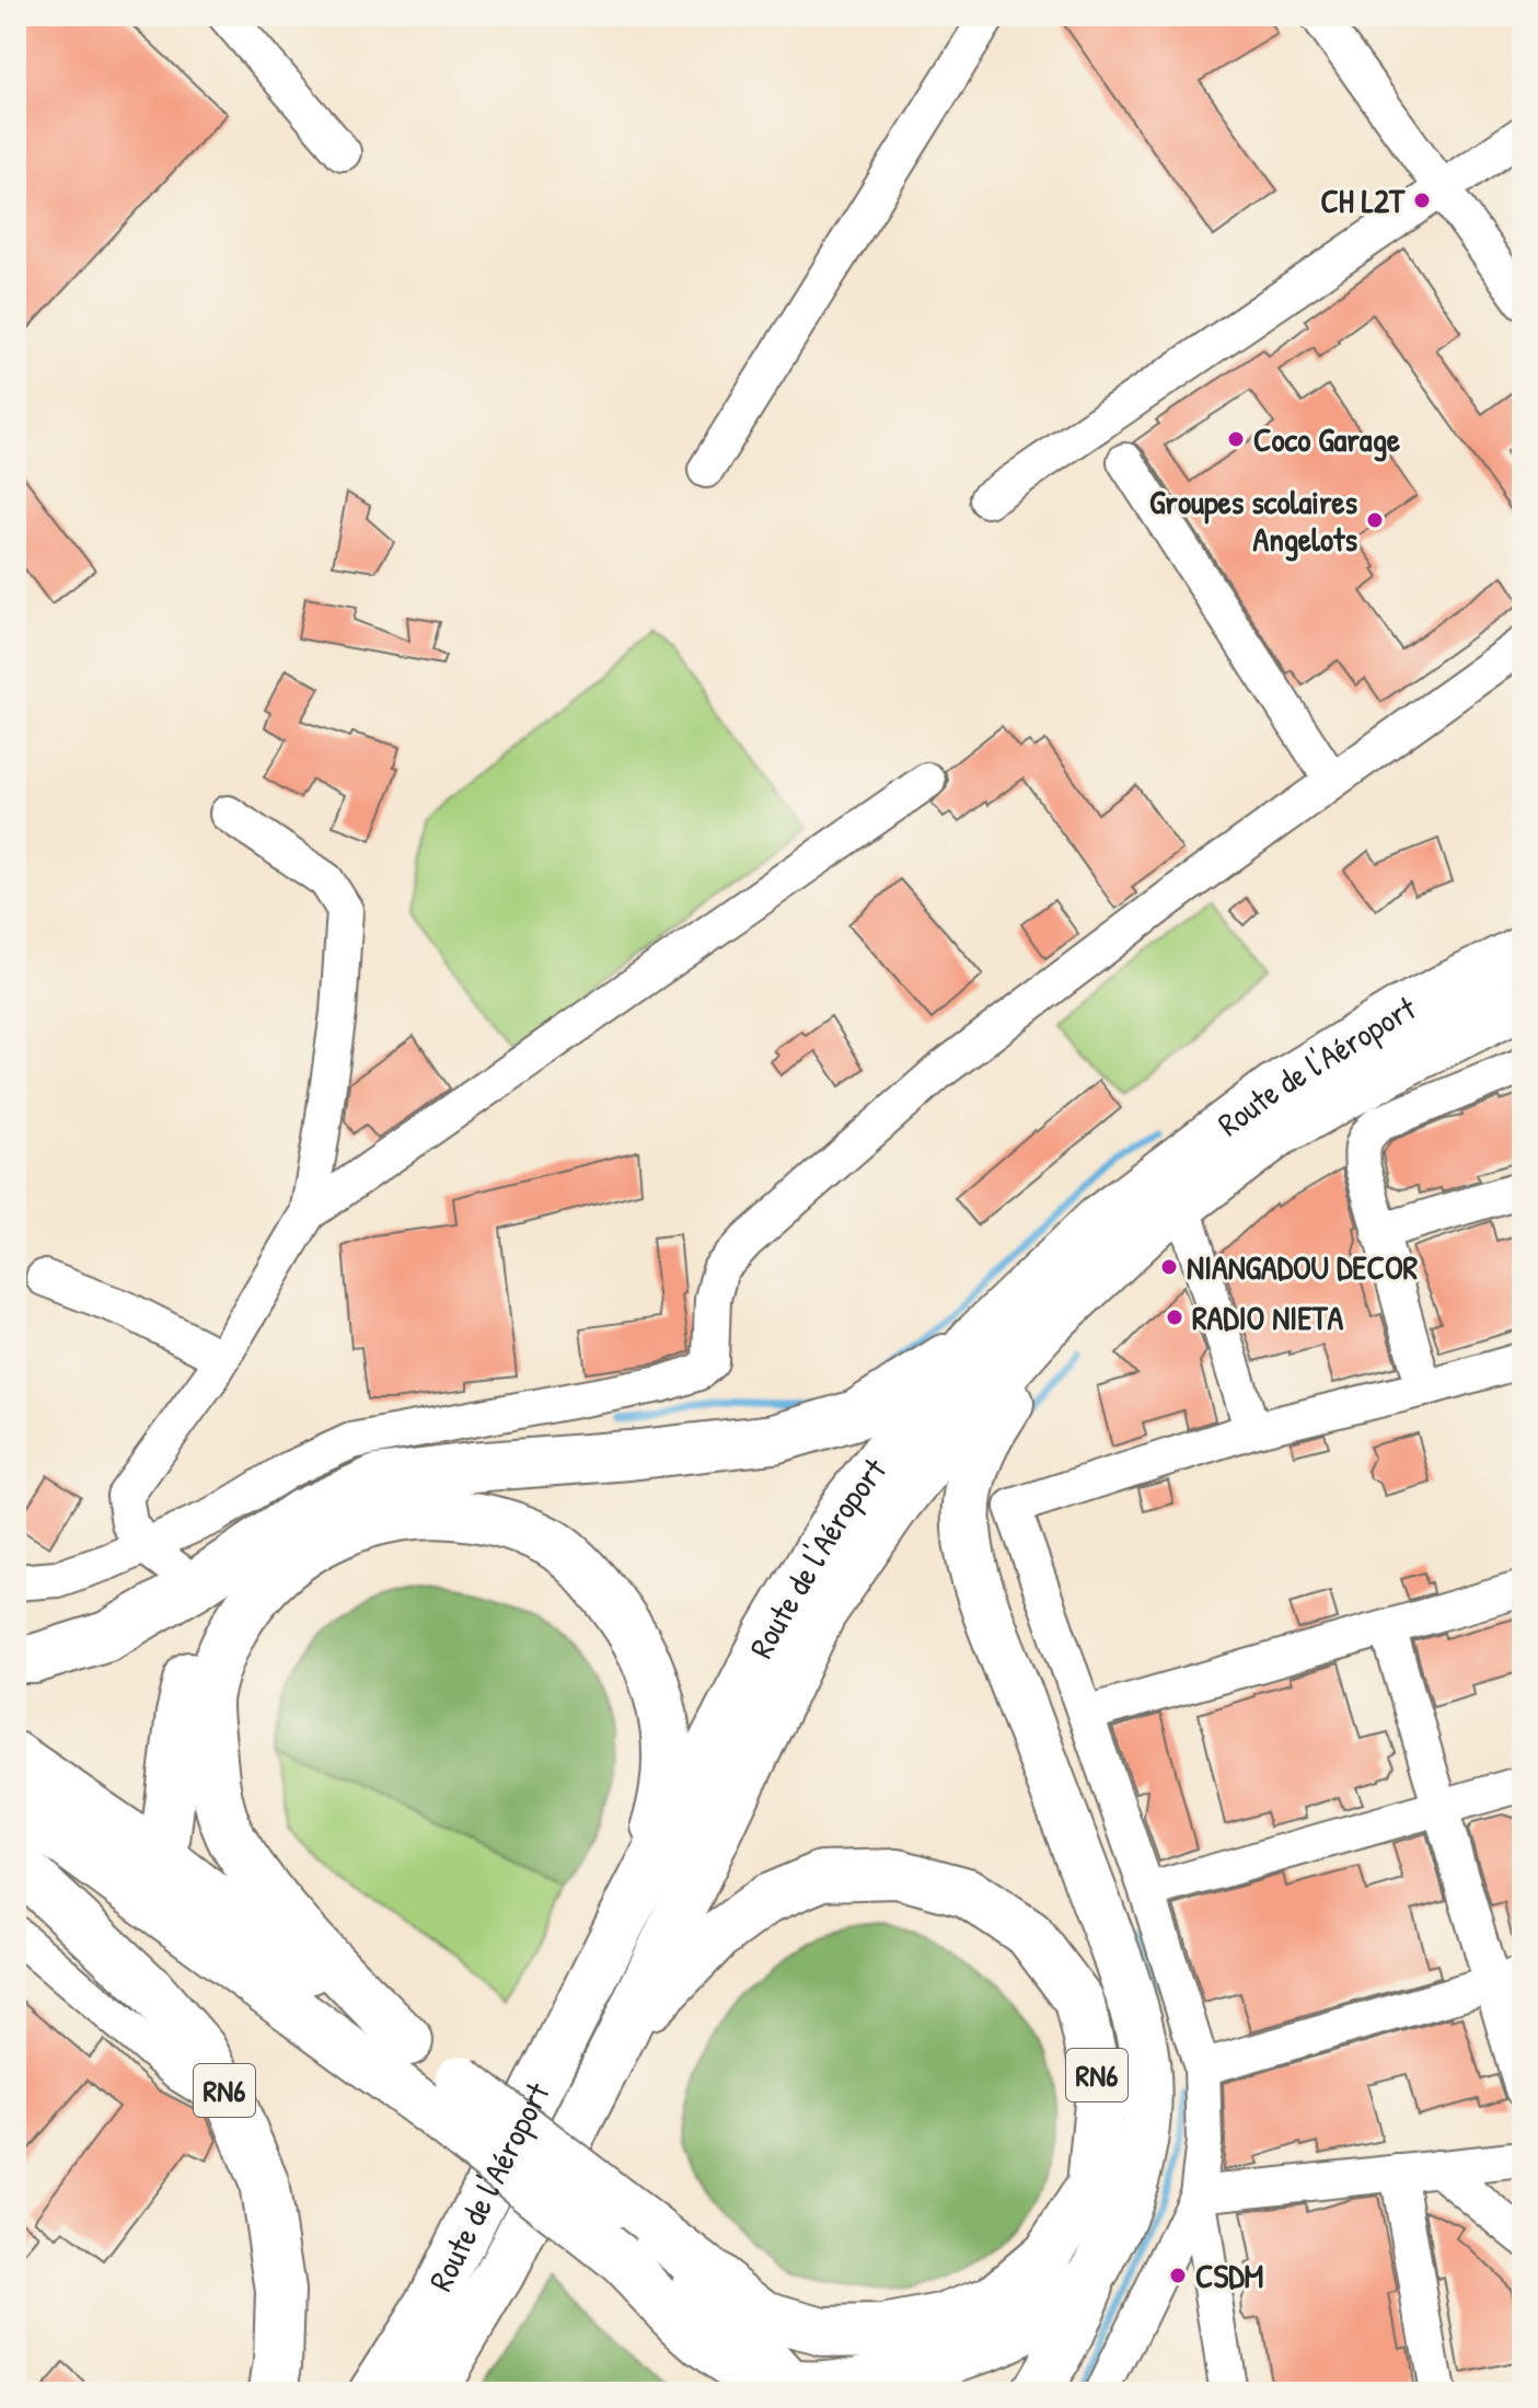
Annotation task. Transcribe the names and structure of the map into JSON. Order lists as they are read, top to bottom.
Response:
{
  "streets": {
    "highway": ["Route de l'Aéroport", "RN6"]
  },
  "crossings": [
    ["Route de l'Aéroport", "RN6"]
  ],
  "places": [
    "CH L2T",
    "Coco Garage",
    "Groupes scolaires Angelots",
    "NIANGADOU DECOR",
    "RADIO NIETA",
    "CSDM"
  ]
}
